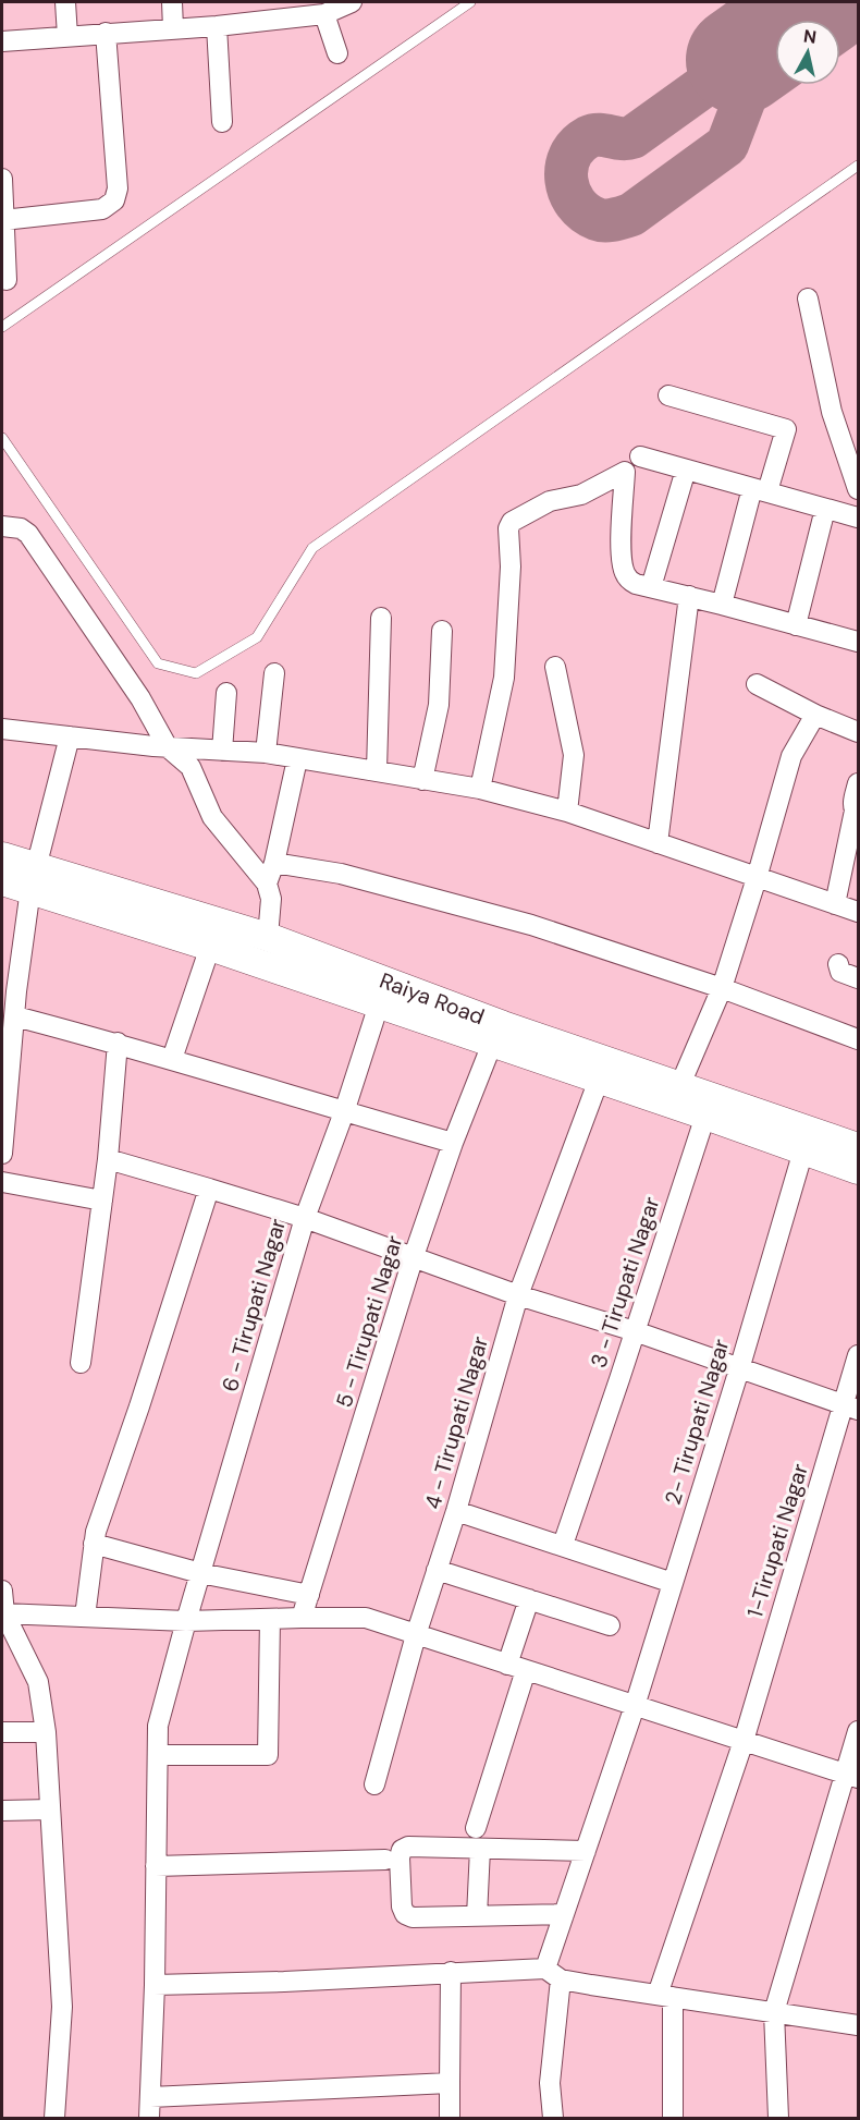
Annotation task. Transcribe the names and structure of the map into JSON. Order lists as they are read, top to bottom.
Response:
{
  "streets": {
    "street": [
      "Raiya Road",
      "3 - Tirupati Nagar",
      "6 - Tirupati Nagar",
      "5 - Tirupati Nagar",
      "2- Tirupati Nagar",
      "4 - Tirupati Nagar",
      "1-Tirupati Nagar"
    ]
  },
  "crossings": [
    ["Raiya Road", "3 - Tirupati Nagar"],
    ["Raiya Road", "6 - Tirupati Nagar"],
    ["Raiya Road", "5 - Tirupati Nagar"],
    ["Raiya Road", "2- Tirupati Nagar"],
    ["Raiya Road", "4 - Tirupati Nagar"]
  ],
  "north": "top"
}
